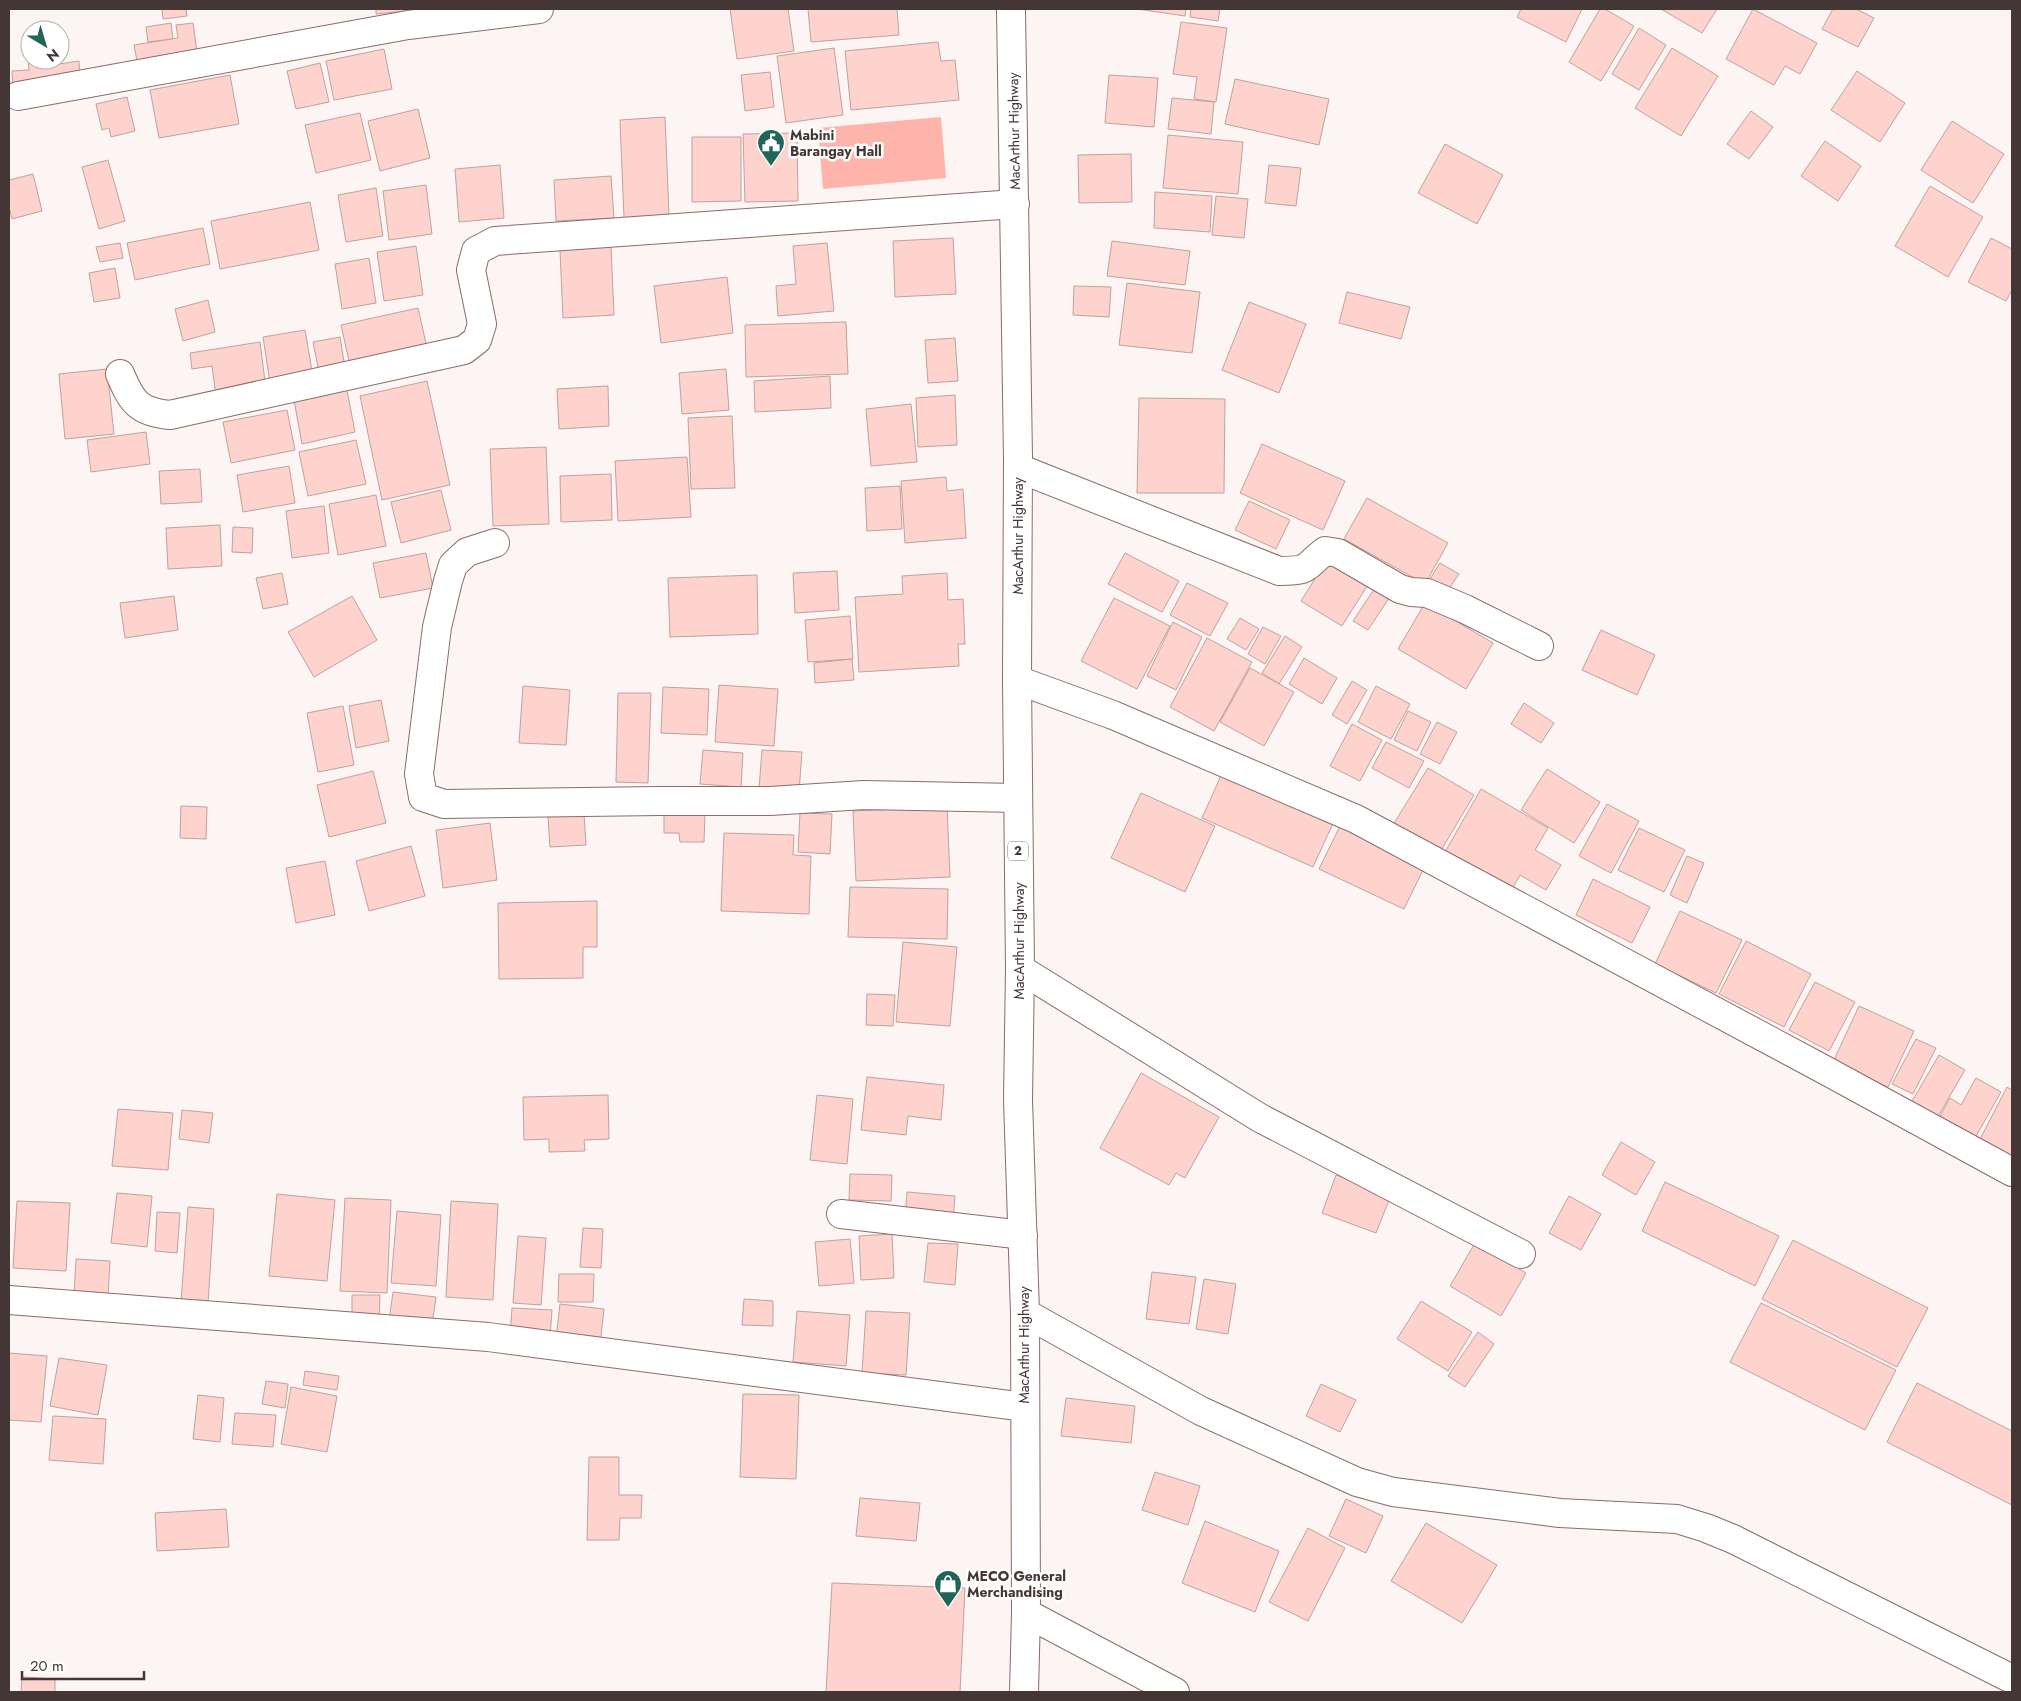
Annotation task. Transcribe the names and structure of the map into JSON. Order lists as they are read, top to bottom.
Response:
{
  "streets": {
    "main road": ["MacArthur Highway", "2"]
  },
  "places": {
    "public building": ["Mabini Barangay Hall"],
    "shop": ["MECO General Merchandising"]
  },
  "scale_bar": "20 m",
  "north": "bottom right"
}
